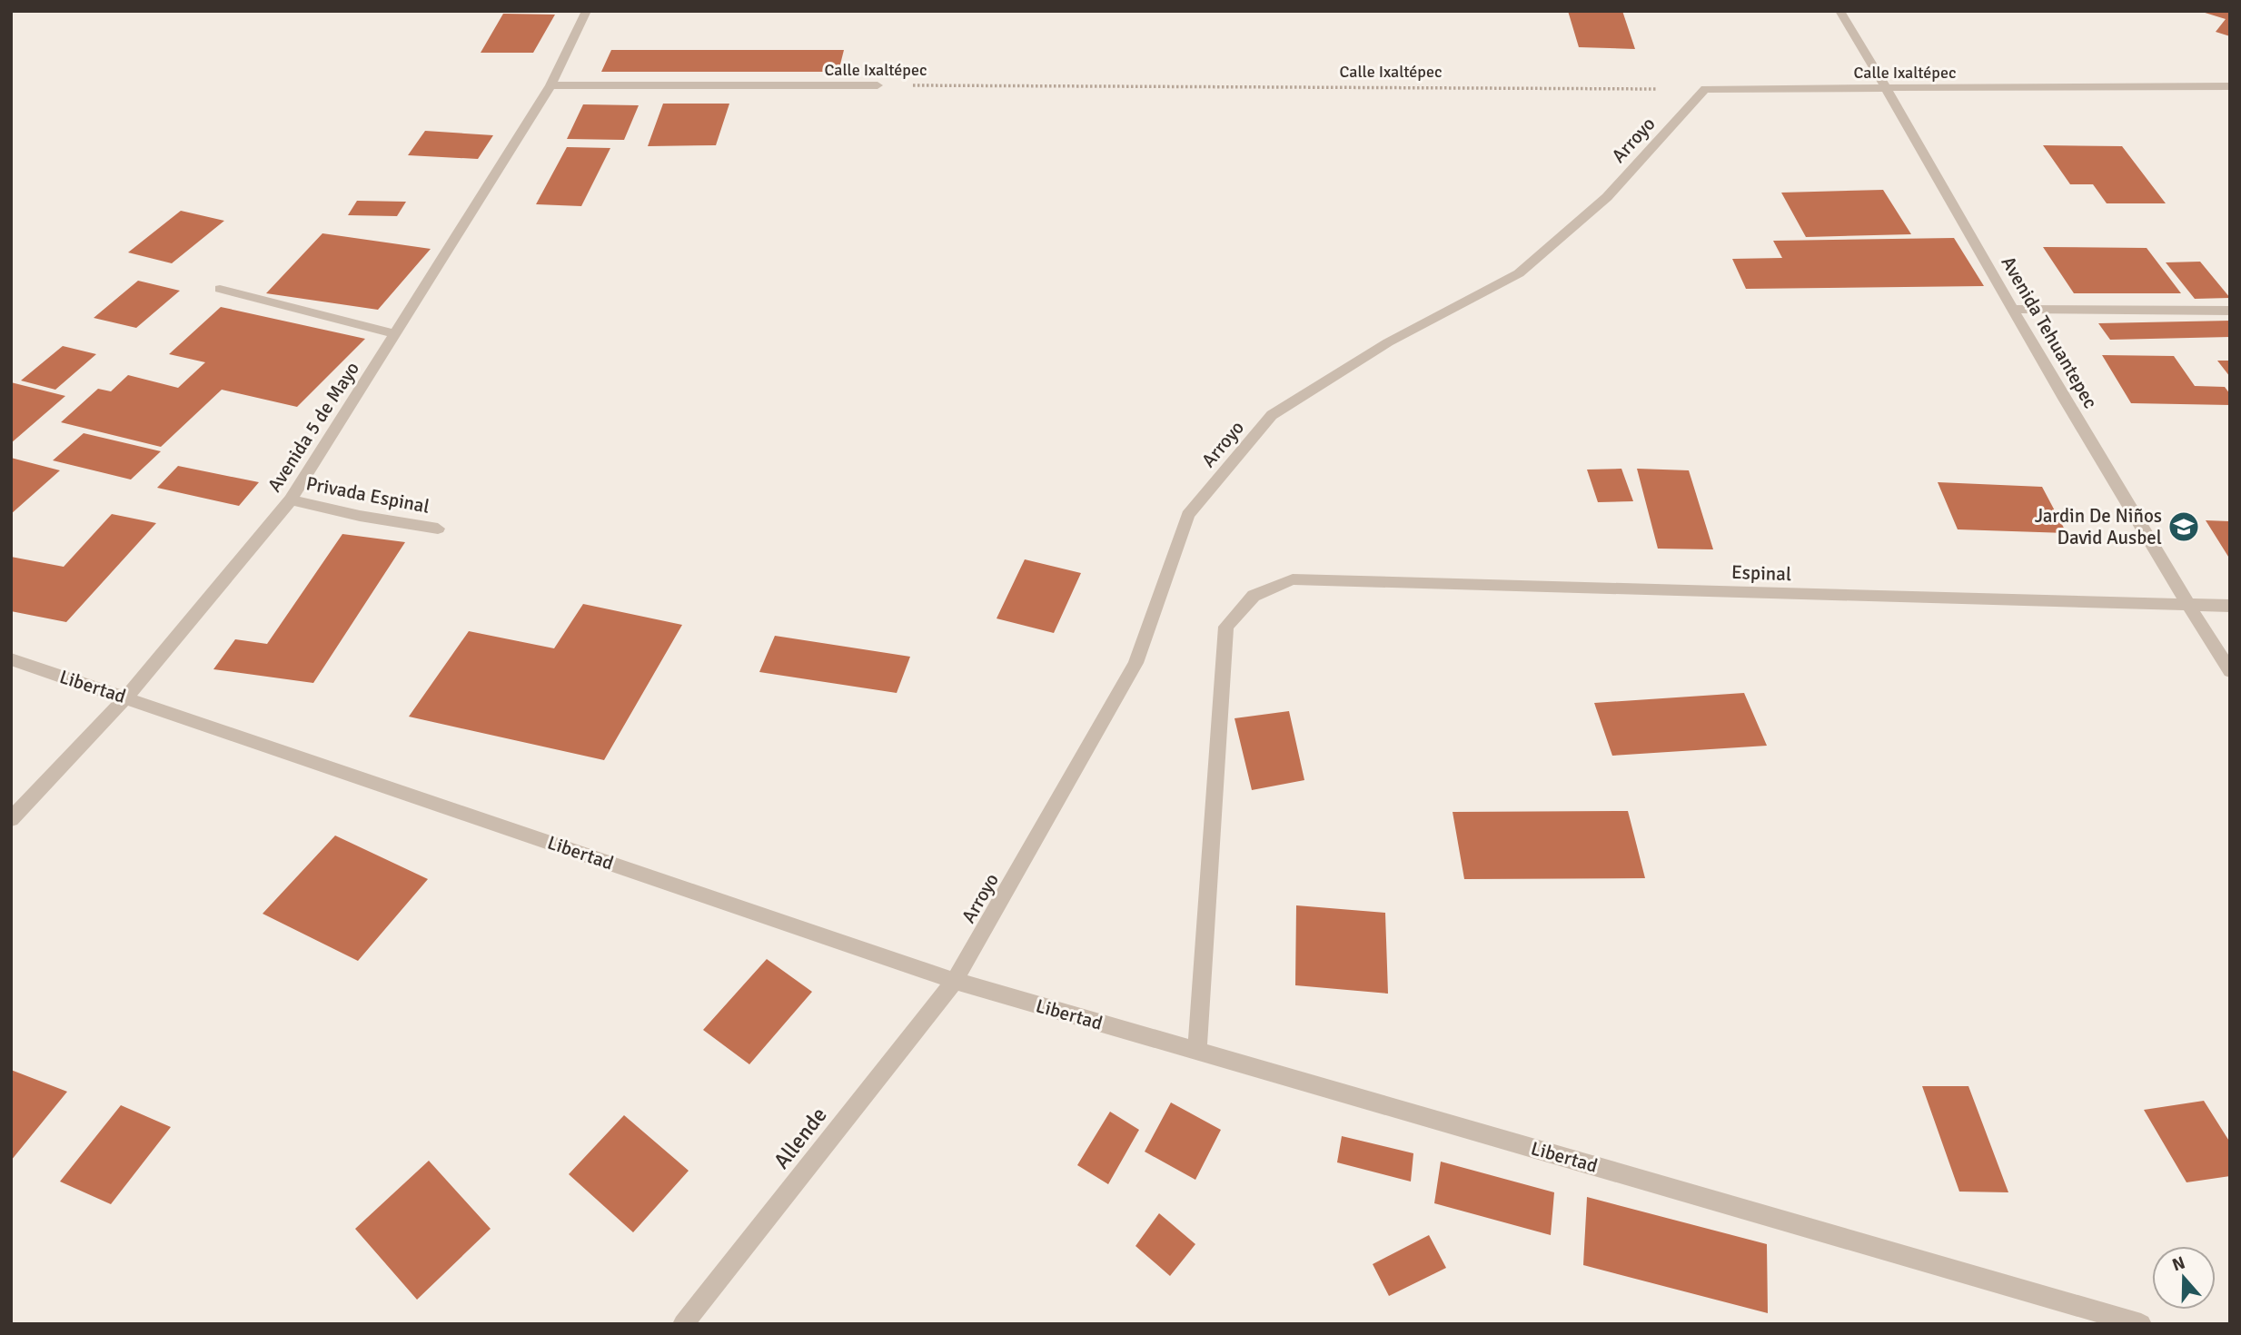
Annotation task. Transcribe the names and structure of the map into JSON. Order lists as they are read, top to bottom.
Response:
{
  "streets": {
    "street": [
      "Calle Ixaltépec",
      "Arroyo",
      "Avenida Tehuantepec",
      "Avenida 5 de Mayo",
      "Privada Espinal",
      "Espinal",
      "Libertad",
      "Allende"
    ]
  },
  "crossings": [
    ["Calle Ixaltépec", "Arroyo"],
    ["Calle Ixaltépec", "Avenida Tehuantepec"],
    ["Calle Ixaltépec", "Avenida 5 de Mayo"],
    ["Arroyo", "Libertad"],
    ["Arroyo", "Allende"],
    ["Avenida Tehuantepec", "Espinal"],
    ["Avenida 5 de Mayo", "Privada Espinal"],
    ["Avenida 5 de Mayo", "Libertad"],
    ["Espinal", "Libertad"],
    ["Libertad", "Allende"]
  ],
  "places": {
    "school or university": ["Jardin De Niños David Ausbel"]
  },
  "north": "top"
}
